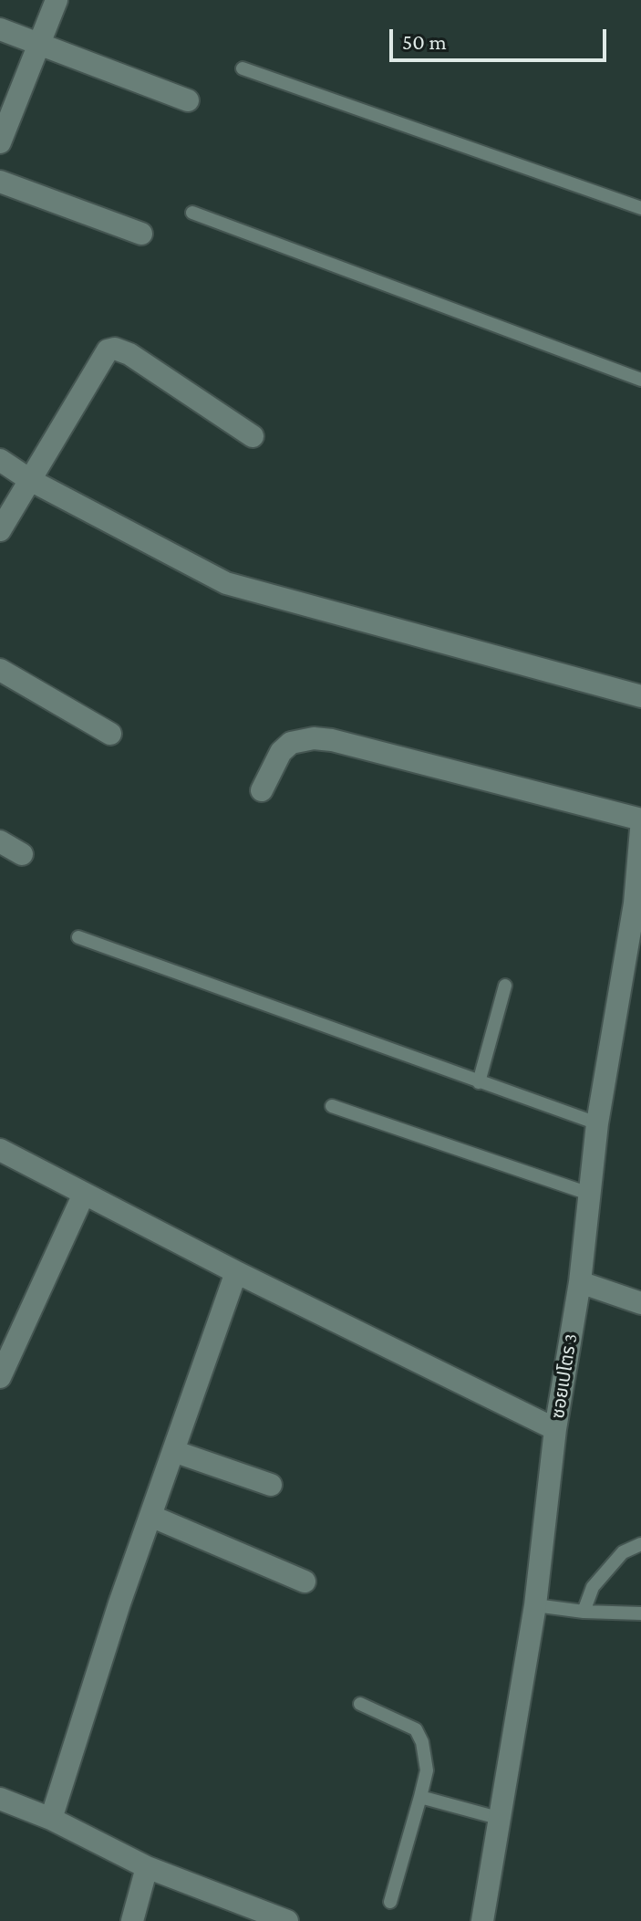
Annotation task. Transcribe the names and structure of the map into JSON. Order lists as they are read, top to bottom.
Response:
{
  "streets": {
    "street": ["ซอยเปโตร 3"]
  },
  "scale_bar": "50 m"
}
